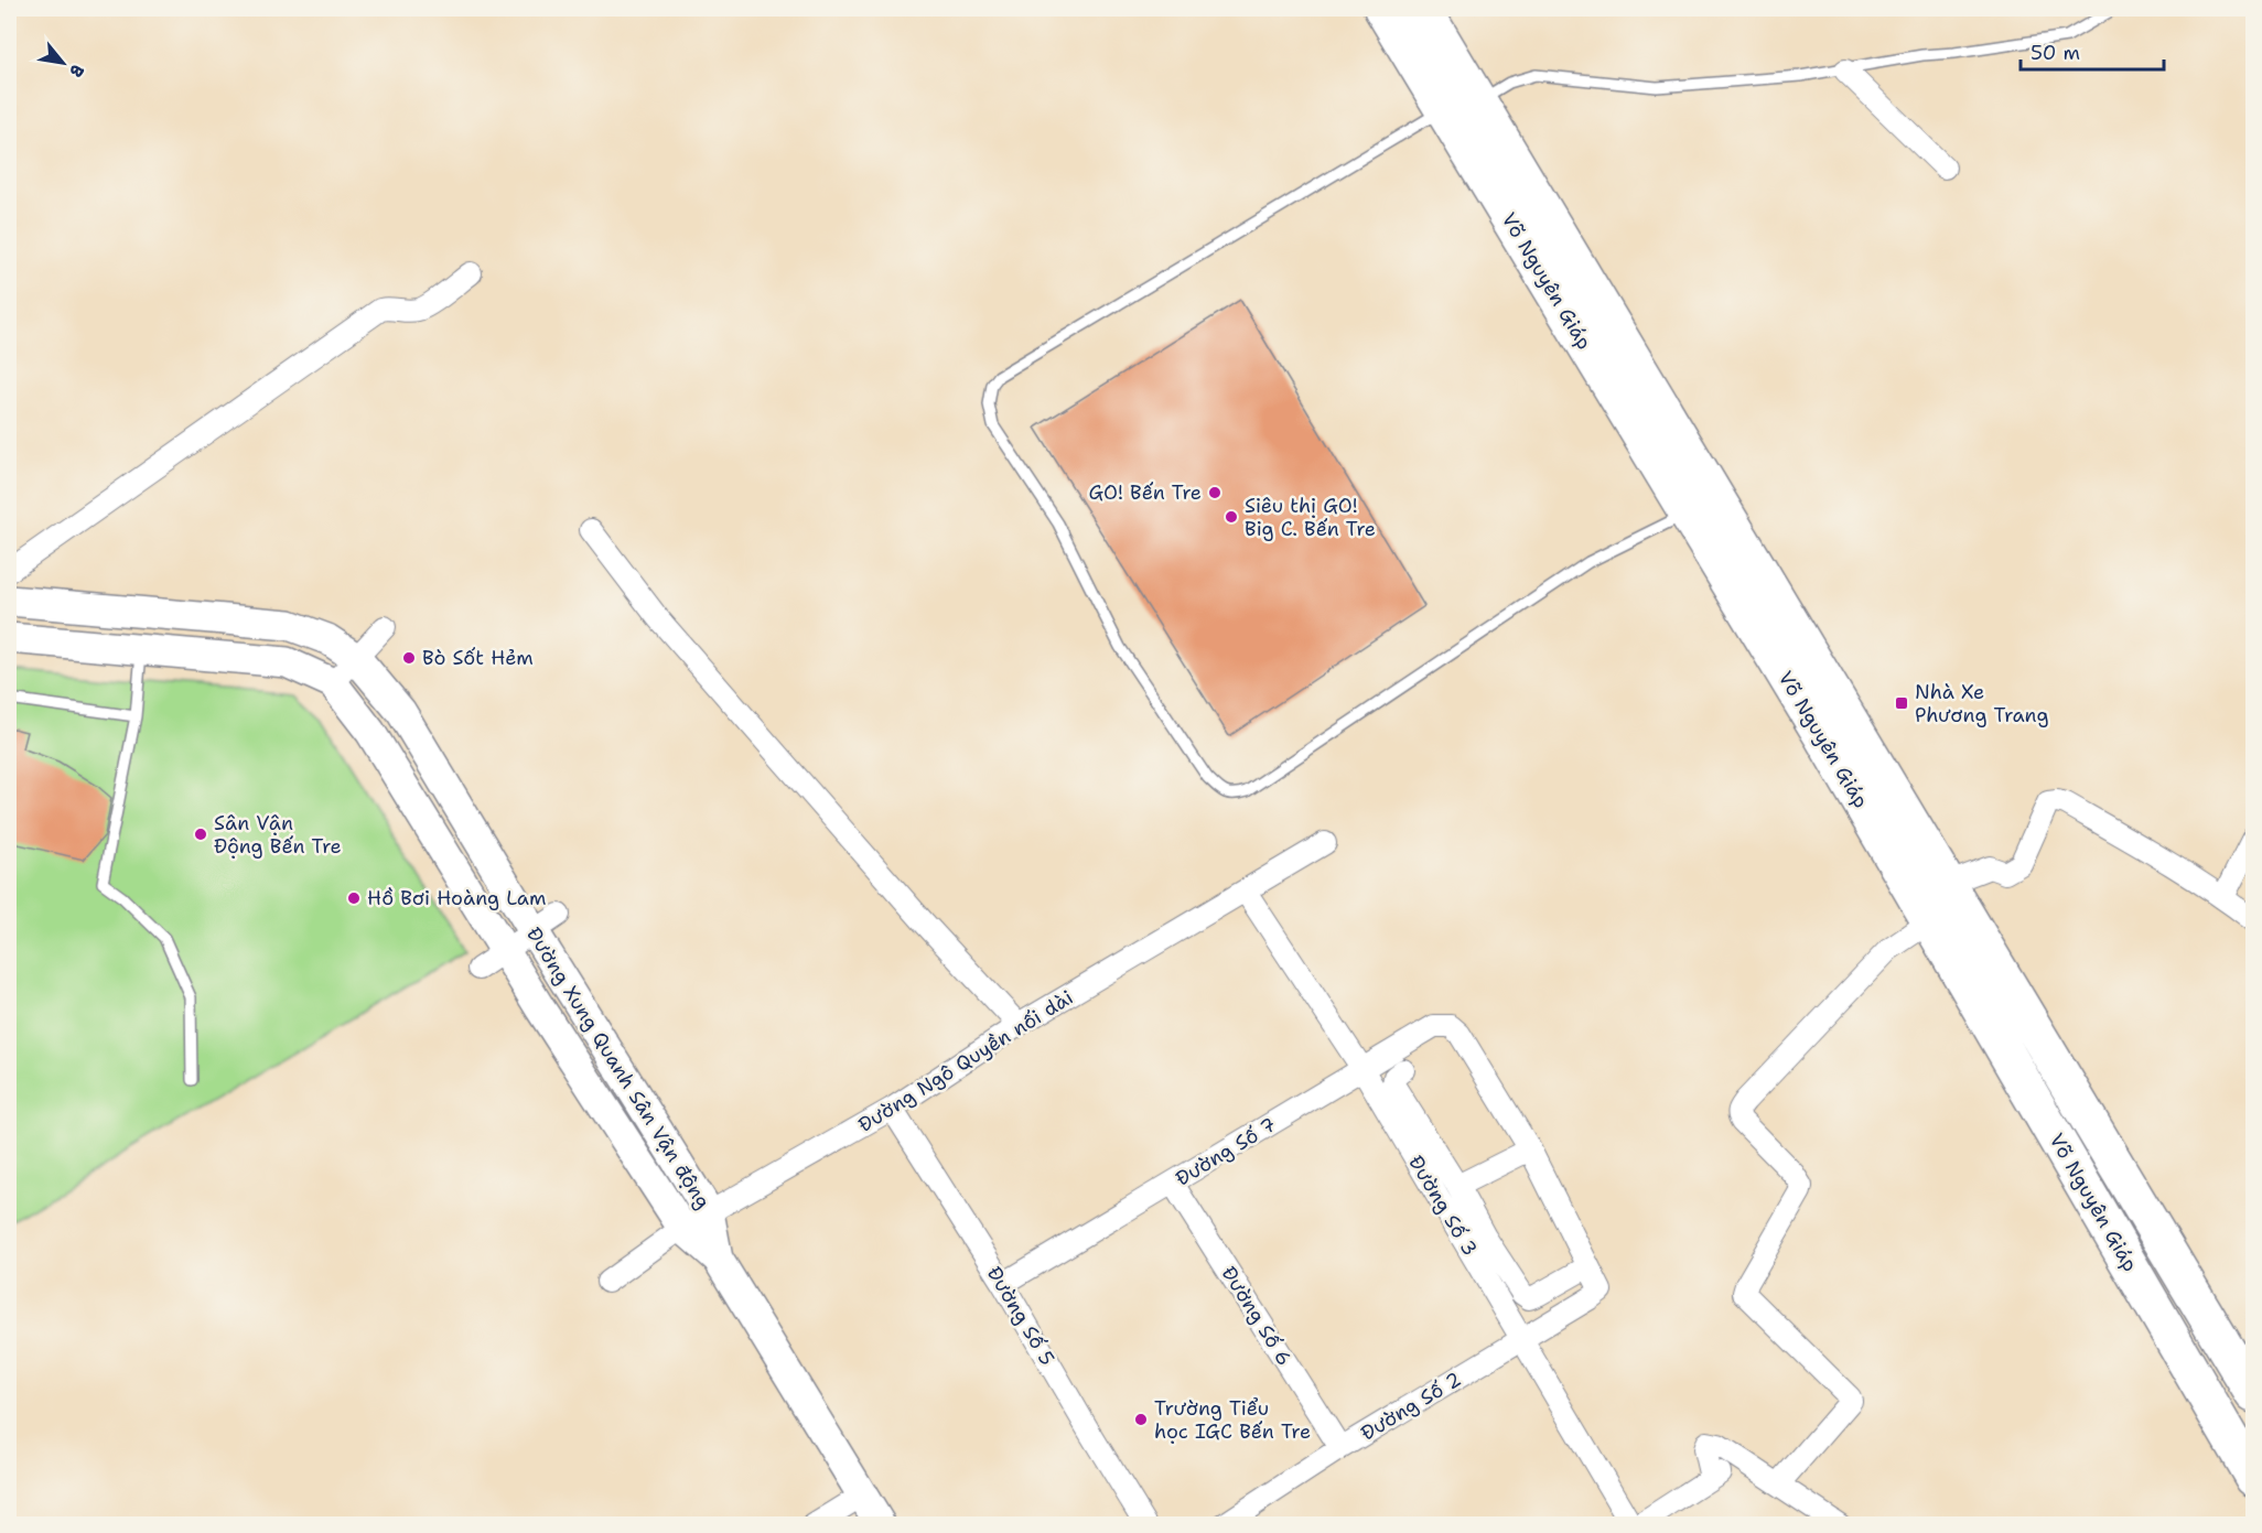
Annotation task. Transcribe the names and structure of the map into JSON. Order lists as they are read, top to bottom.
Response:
{
  "streets": {
    "highway": ["Võ Nguyên Giáp"],
    "street": [
      "Đường Ngô Quyền nối dài",
      "Đường Xung Quanh Sân Vận động",
      "Đường Số 7",
      "Đường Số 3",
      "Đường Số 5",
      "Đường Số 6",
      "Đường Số 2"
    ]
  },
  "crossings": [
    ["Đường Ngô Quyền nối dài", "Đường Xung Quanh Sân Vận động"],
    ["Đường Ngô Quyền nối dài", "Đường Số 3"],
    ["Đường Ngô Quyền nối dài", "Đường Số 5"],
    ["Đường Số 7", "Đường Số 3"],
    ["Đường Số 7", "Đường Số 5"],
    ["Đường Số 7", "Đường Số 6"],
    ["Đường Số 3", "Đường Số 2"],
    ["Đường Số 6", "Đường Số 2"]
  ],
  "places": {
    "other": [
      "GO! Bến Tre",
      "Siêu thị GO! Big C. Bến Tre",
      "Bò Sốt Hẻm",
      "Sân Vận Động Bến Tre",
      "Hồ Bơi Hoàng Lam",
      "Trường Tiểu học IGC Bến Tre"
    ],
    "transit": ["Nhà Xe Phương Trang"]
  },
  "scale_bar": "50 m",
  "north": "bottom right"
}
